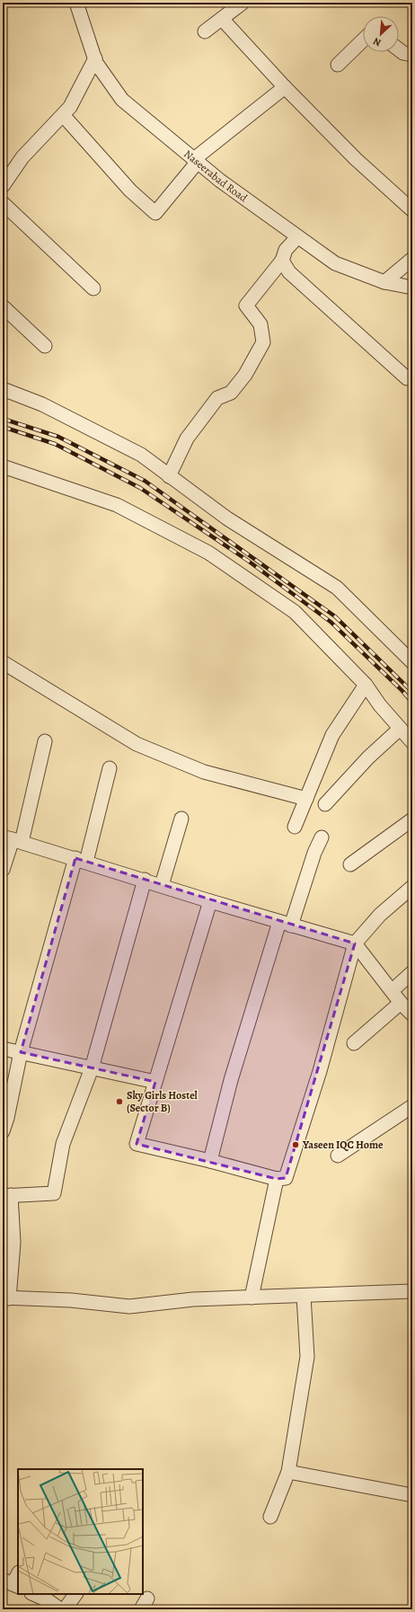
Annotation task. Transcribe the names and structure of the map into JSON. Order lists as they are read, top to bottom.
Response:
{
  "streets": {
    "street": ["Naseerabad Road"]
  },
  "places": ["Sky Girls Hostel (Sector B)", "Yaseen IQC Home"],
  "north": "bottom left"
}
